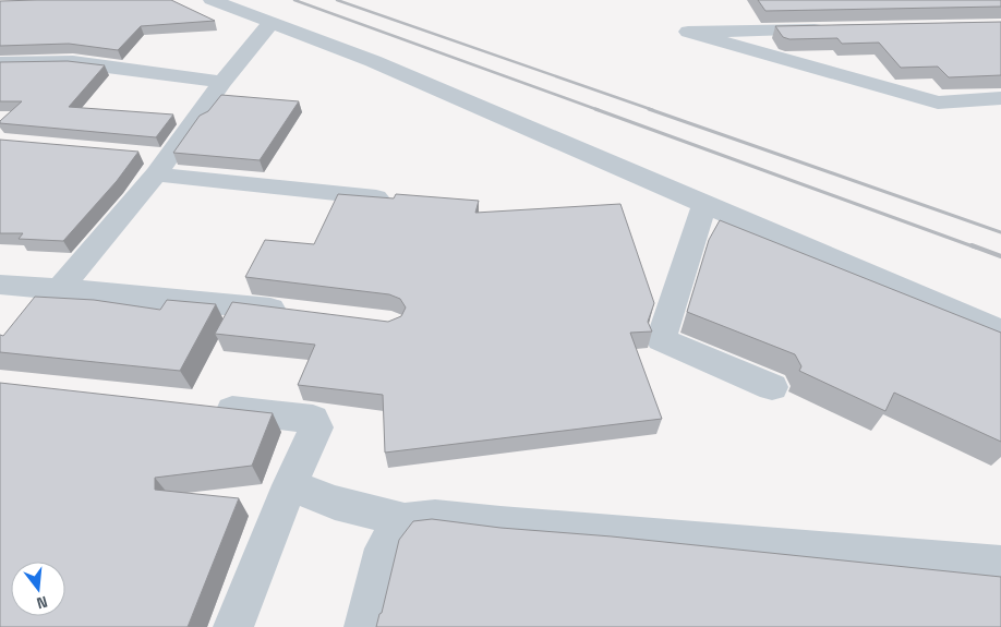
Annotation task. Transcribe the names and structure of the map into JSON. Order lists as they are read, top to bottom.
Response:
{
  "north": "bottom"
}
